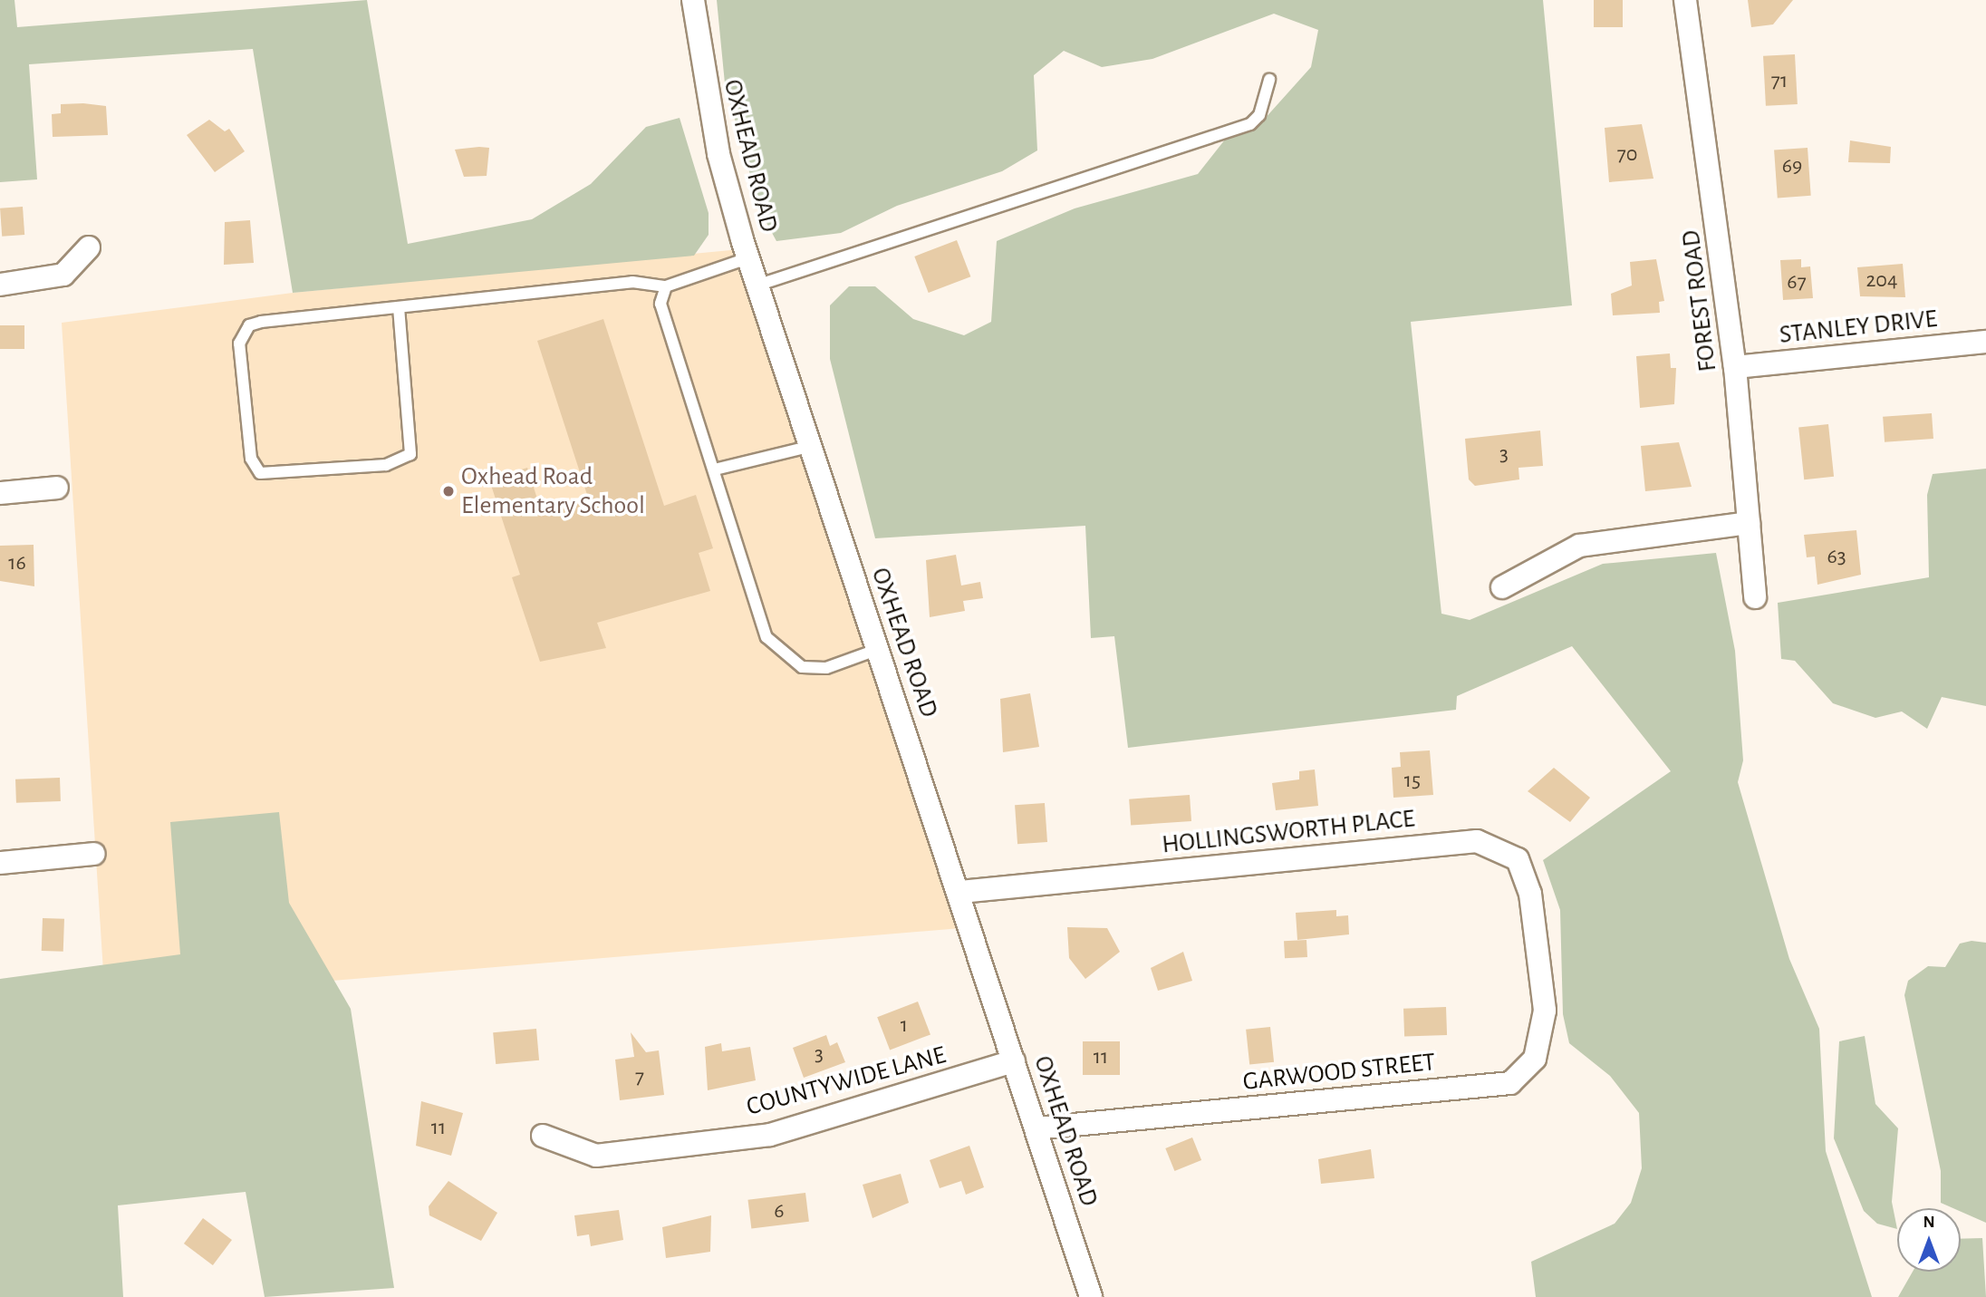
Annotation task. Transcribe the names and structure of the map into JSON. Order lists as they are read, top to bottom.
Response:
{
  "streets": {
    "street": [
      "OXHEAD ROAD",
      "FOREST ROAD",
      "STANLEY DRIVE",
      "HOLLINGSWORTH PLACE",
      "GARWOOD STREET",
      "COUNTYWIDE LANE"
    ]
  },
  "crossings": [
    ["OXHEAD ROAD", "HOLLINGSWORTH PLACE"],
    ["OXHEAD ROAD", "GARWOOD STREET"],
    ["OXHEAD ROAD", "COUNTYWIDE LANE"],
    ["FOREST ROAD", "STANLEY DRIVE"],
    ["HOLLINGSWORTH PLACE", "GARWOOD STREET"]
  ],
  "places": ["Oxhead Road Elementary School"],
  "house_numbers": [
    "71",
    "70",
    "69",
    "204",
    "67",
    "3",
    "63",
    "16",
    "15",
    "1",
    "3",
    "11",
    "7",
    "11",
    "6"
  ],
  "north": "top"
}
